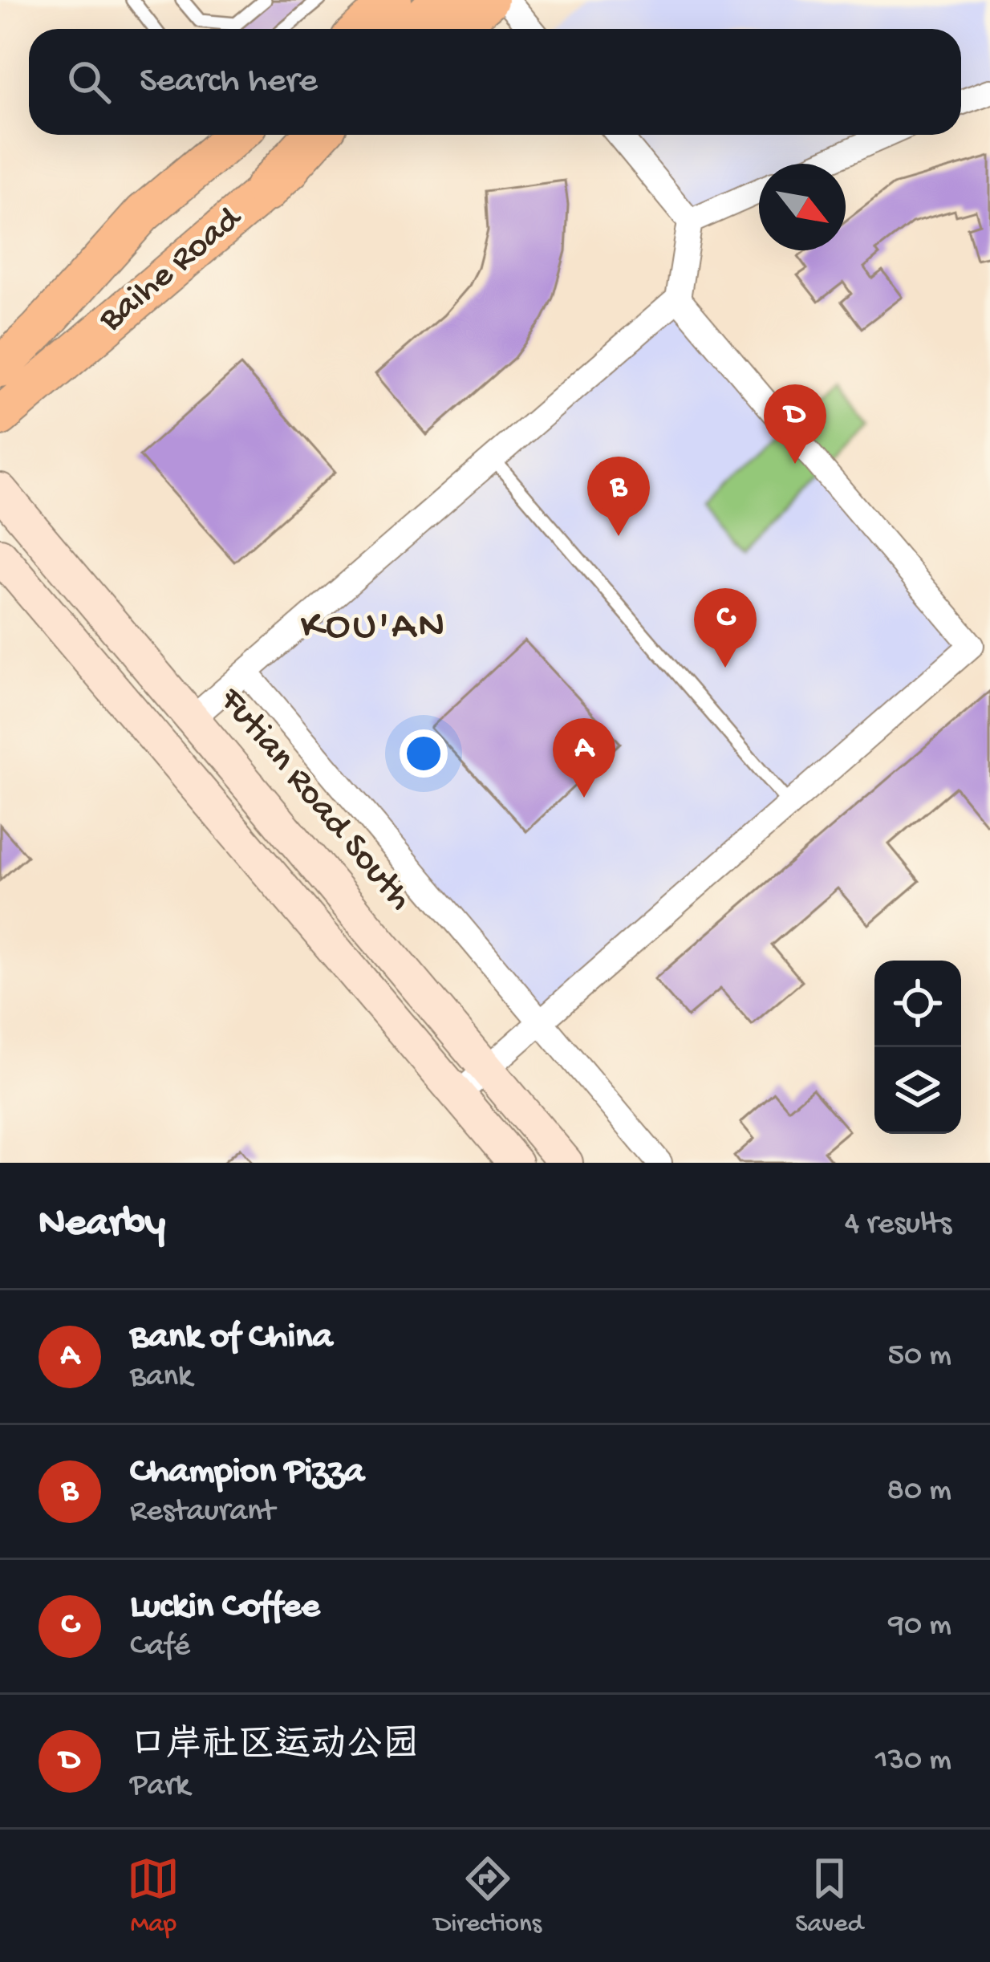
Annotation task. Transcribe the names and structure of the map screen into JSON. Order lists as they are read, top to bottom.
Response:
{
  "streets": {
    "main road": ["Baihe Road"],
    "street": ["Futian Road South"]
  },
  "districts": ["KOU'AN"],
  "north": "bottom right",
  "page": {
    "search": "Search here",
    "pins": [
      "D",
      "B",
      "C",
      "A"
    ],
    "heading": ["Nearby", "4 results"],
    "list": [
      {
        "mark": "A",
        "name": "Bank of China",
        "note": "Bank",
        "value": "50 m"
      },
      {
        "mark": "B",
        "name": "Champion Pizza",
        "note": "Restaurant",
        "value": "80 m"
      },
      {
        "mark": "C",
        "name": "Luckin Coffee",
        "note": "Café",
        "value": "90 m"
      },
      {
        "mark": "D",
        "name": "口岸社区运动公园",
        "note": "Park",
        "value": "130 m"
      }
    ],
    "nav": ["Map", "Directions", "Saved"]
  }
}
